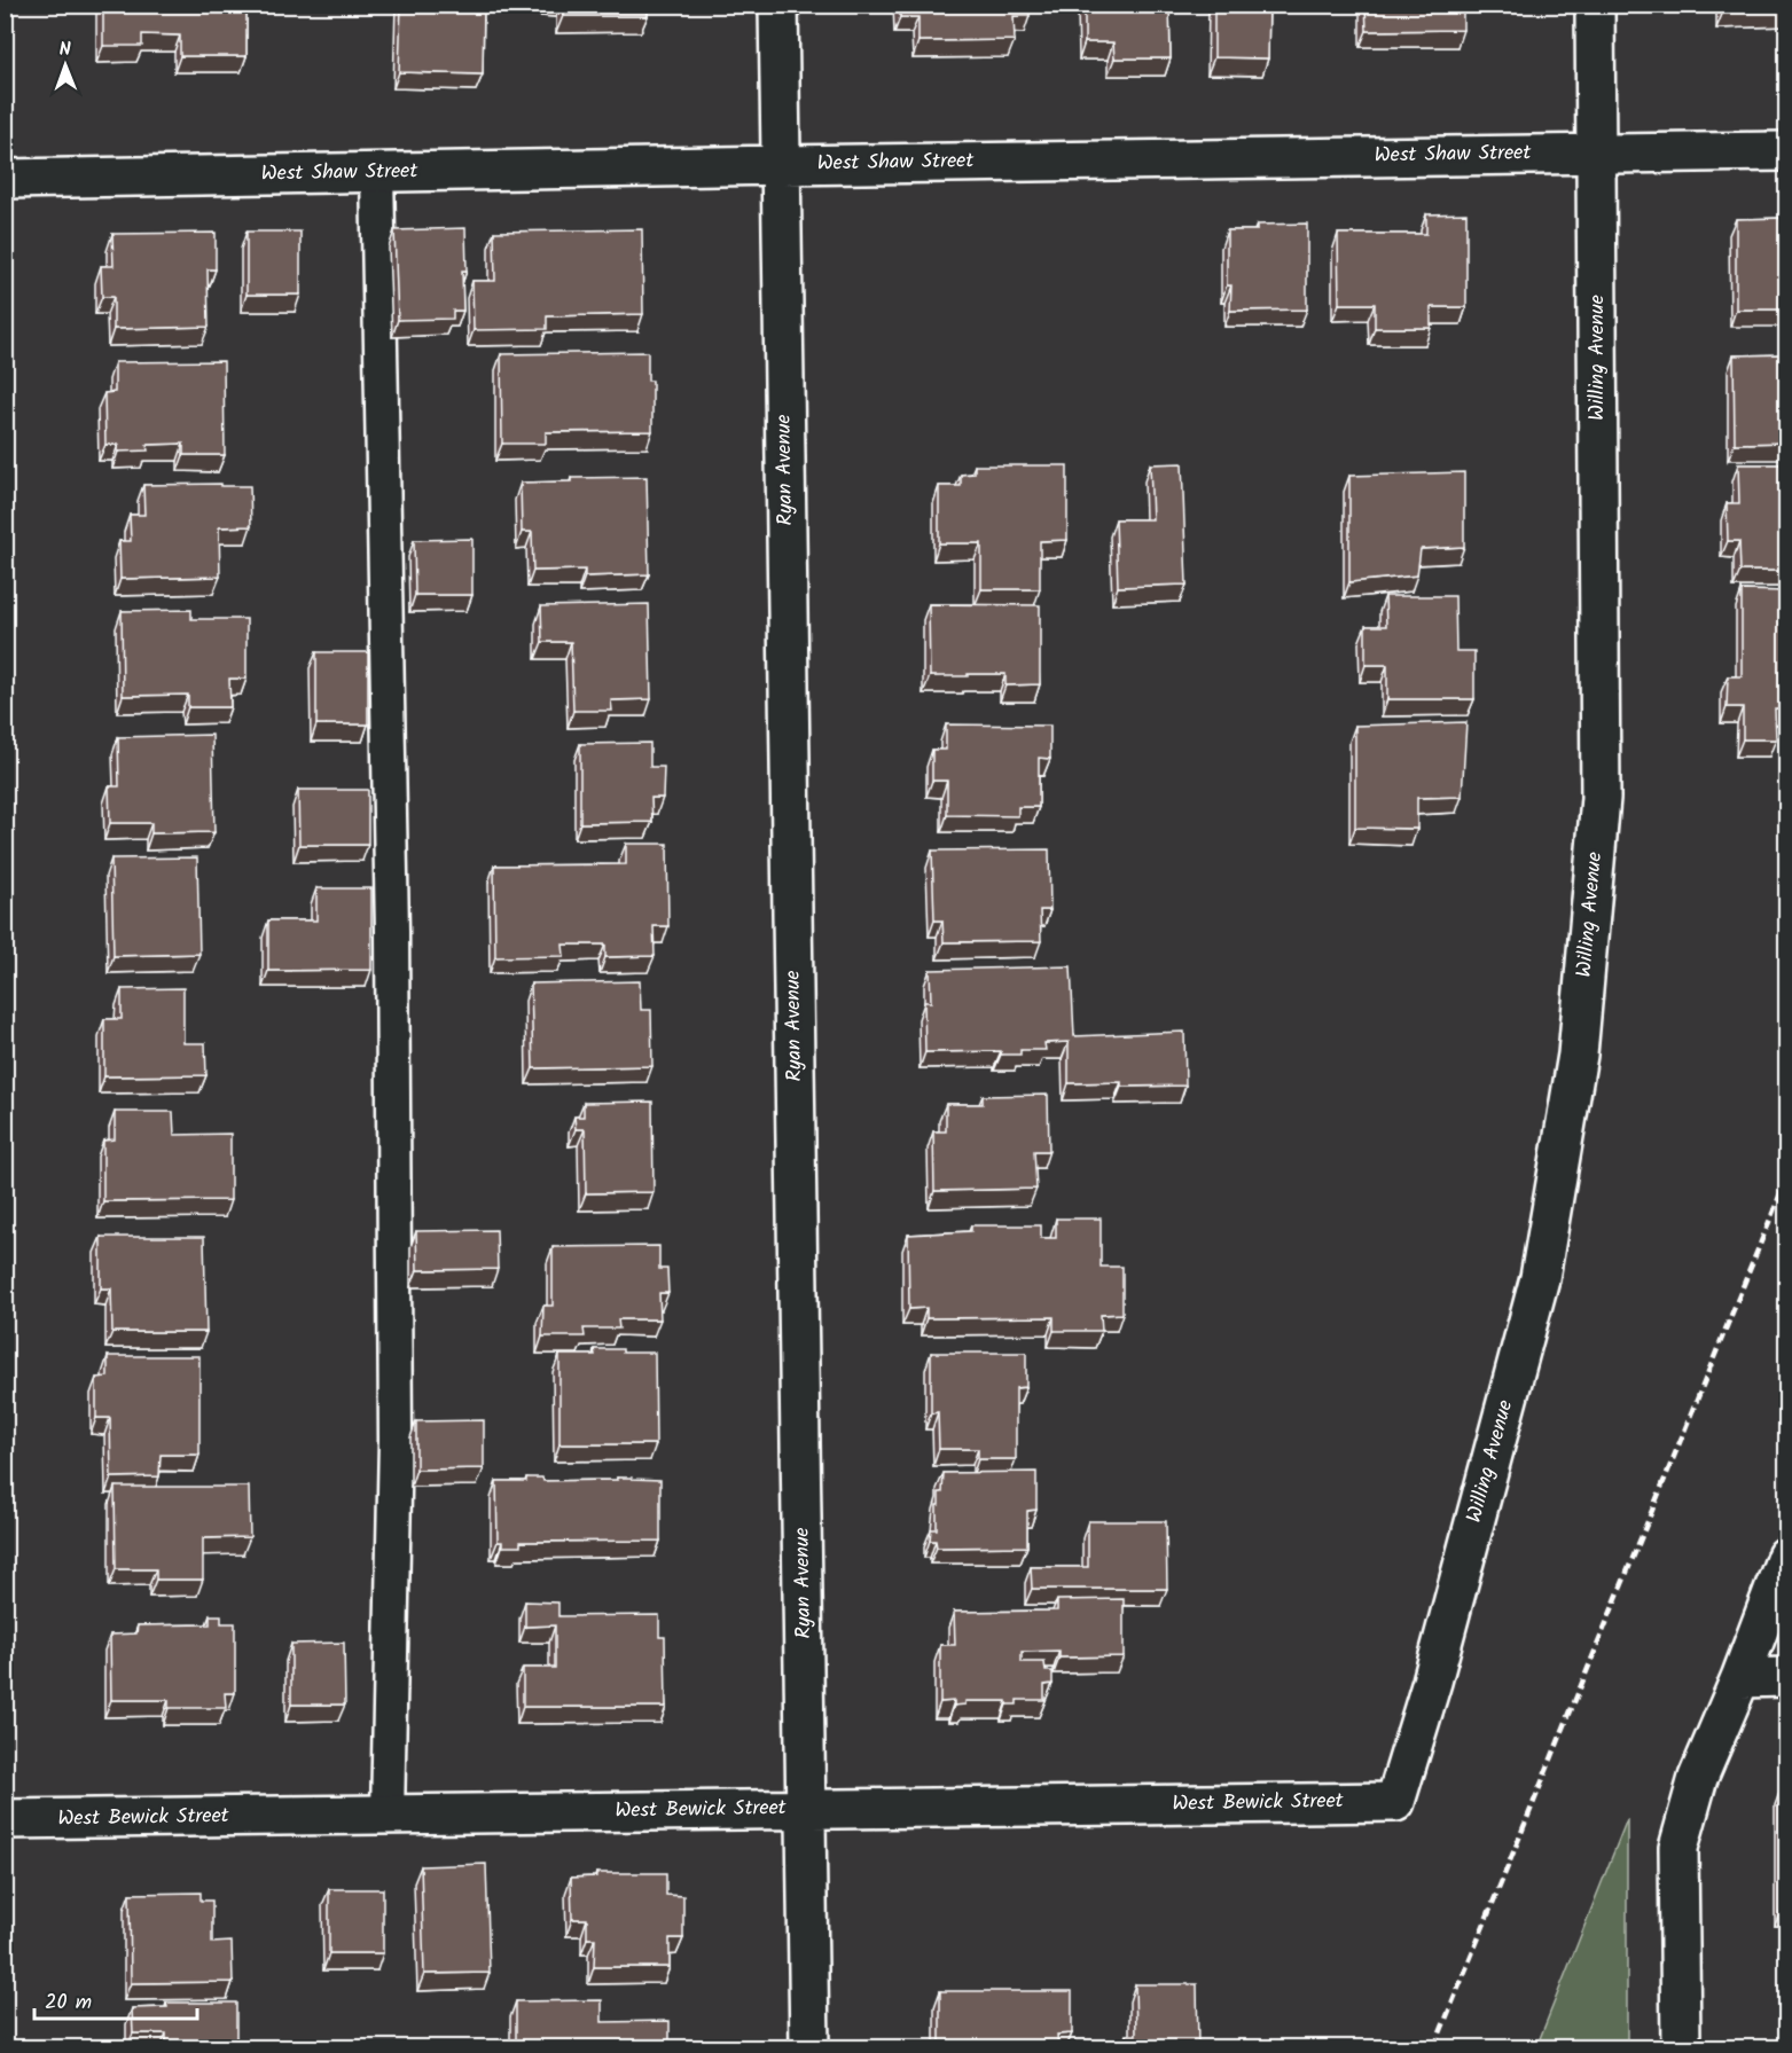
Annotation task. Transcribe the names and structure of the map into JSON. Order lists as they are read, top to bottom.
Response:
{
  "streets": {
    "street": [
      "West Shaw Street",
      "Willing Avenue",
      "Ryan Avenue",
      "West Bewick Street"
    ]
  },
  "crossings": [
    ["West Shaw Street", "Willing Avenue"],
    ["West Shaw Street", "Ryan Avenue"],
    ["Willing Avenue", "West Bewick Street"],
    ["Ryan Avenue", "West Bewick Street"]
  ],
  "scale_bar": "20 m",
  "north": "top"
}
